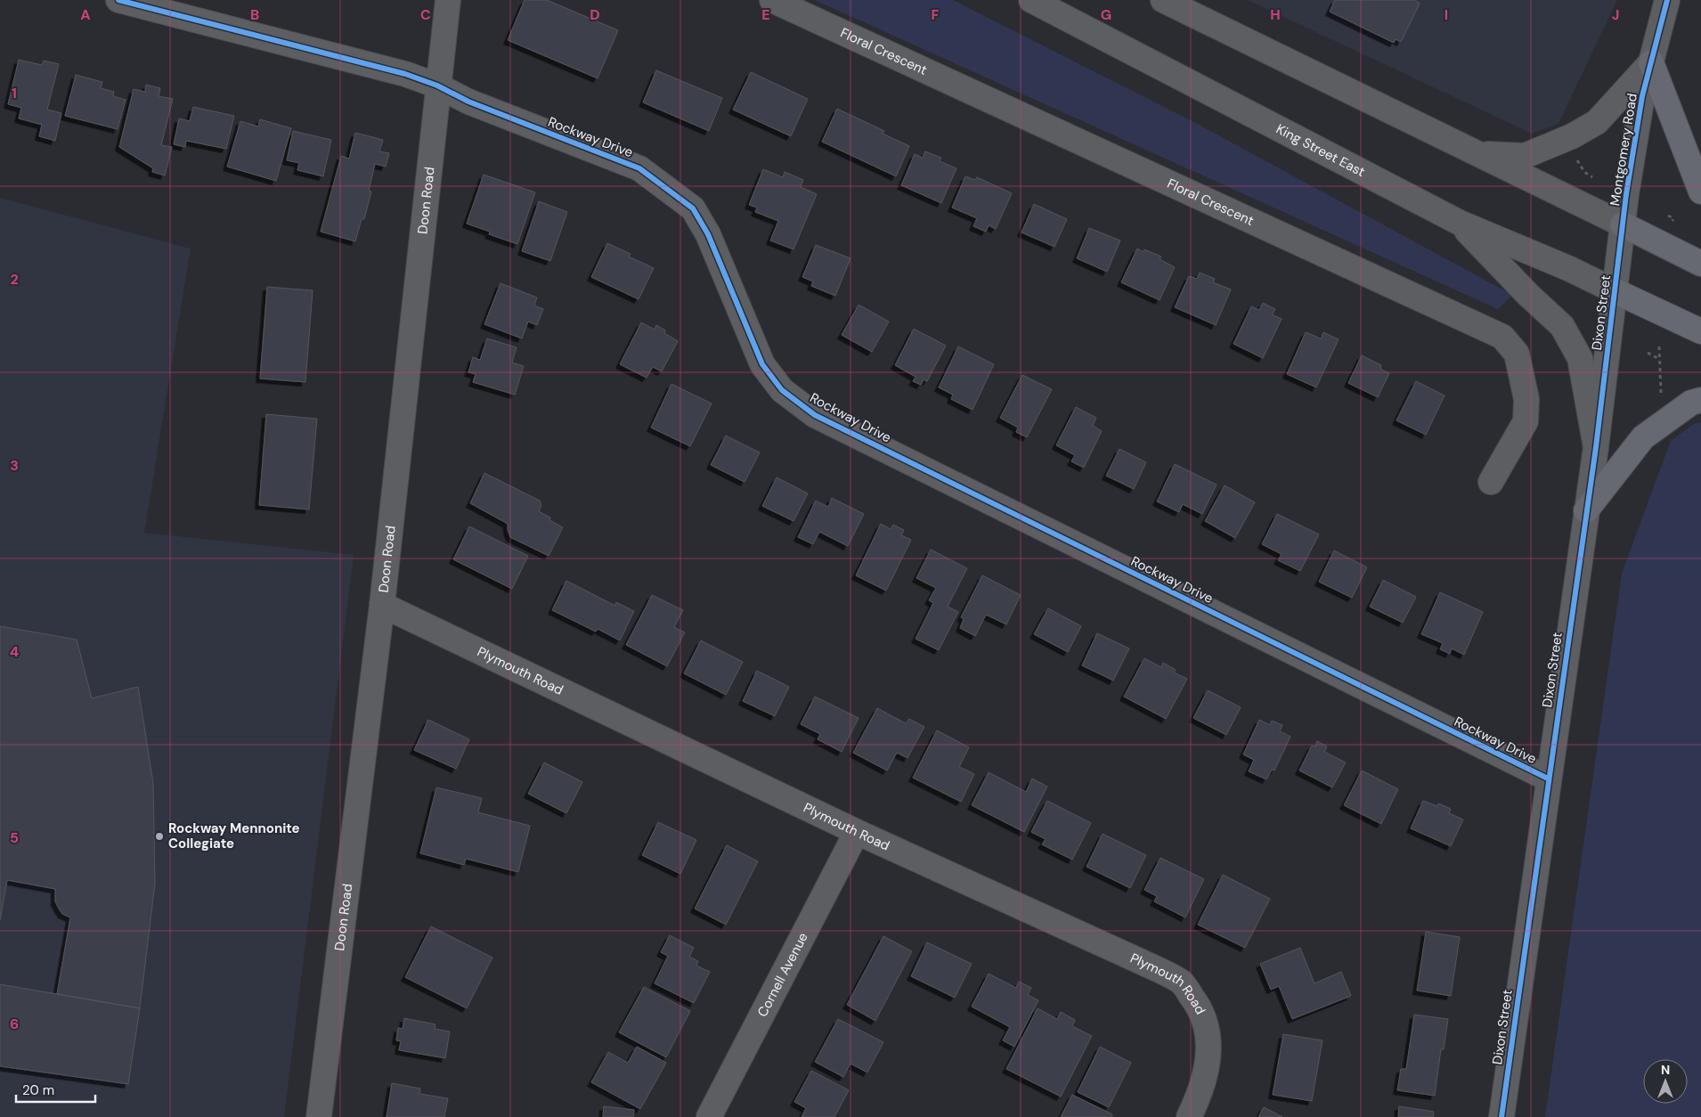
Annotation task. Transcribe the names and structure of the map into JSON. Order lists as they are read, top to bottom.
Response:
{
  "streets": {
    "street": [
      "Floral Crescent",
      "Rockway Drive",
      "Montgomery Road",
      "King Street East",
      "Doon Road",
      "Dixon Street",
      "Plymouth Road",
      "Cornell Avenue"
    ]
  },
  "crossings": [
    ["Rockway Drive", "Doon Road"],
    ["Rockway Drive", "Dixon Street"],
    ["Montgomery Road", "Dixon Street"],
    ["King Street East", "Dixon Street"],
    ["Doon Road", "Plymouth Road"],
    ["Plymouth Road", "Cornell Avenue"]
  ],
  "places": ["Rockway Mennonite Collegiate"],
  "scale_bar": "20 m",
  "north": "top",
  "grid": {
    "columns": [
      "A",
      "B",
      "C",
      "D",
      "E",
      "F",
      "G",
      "H",
      "I",
      "J"
    ],
    "rows": [
      "1",
      "2",
      "3",
      "4",
      "5",
      "6"
    ]
  }
}
